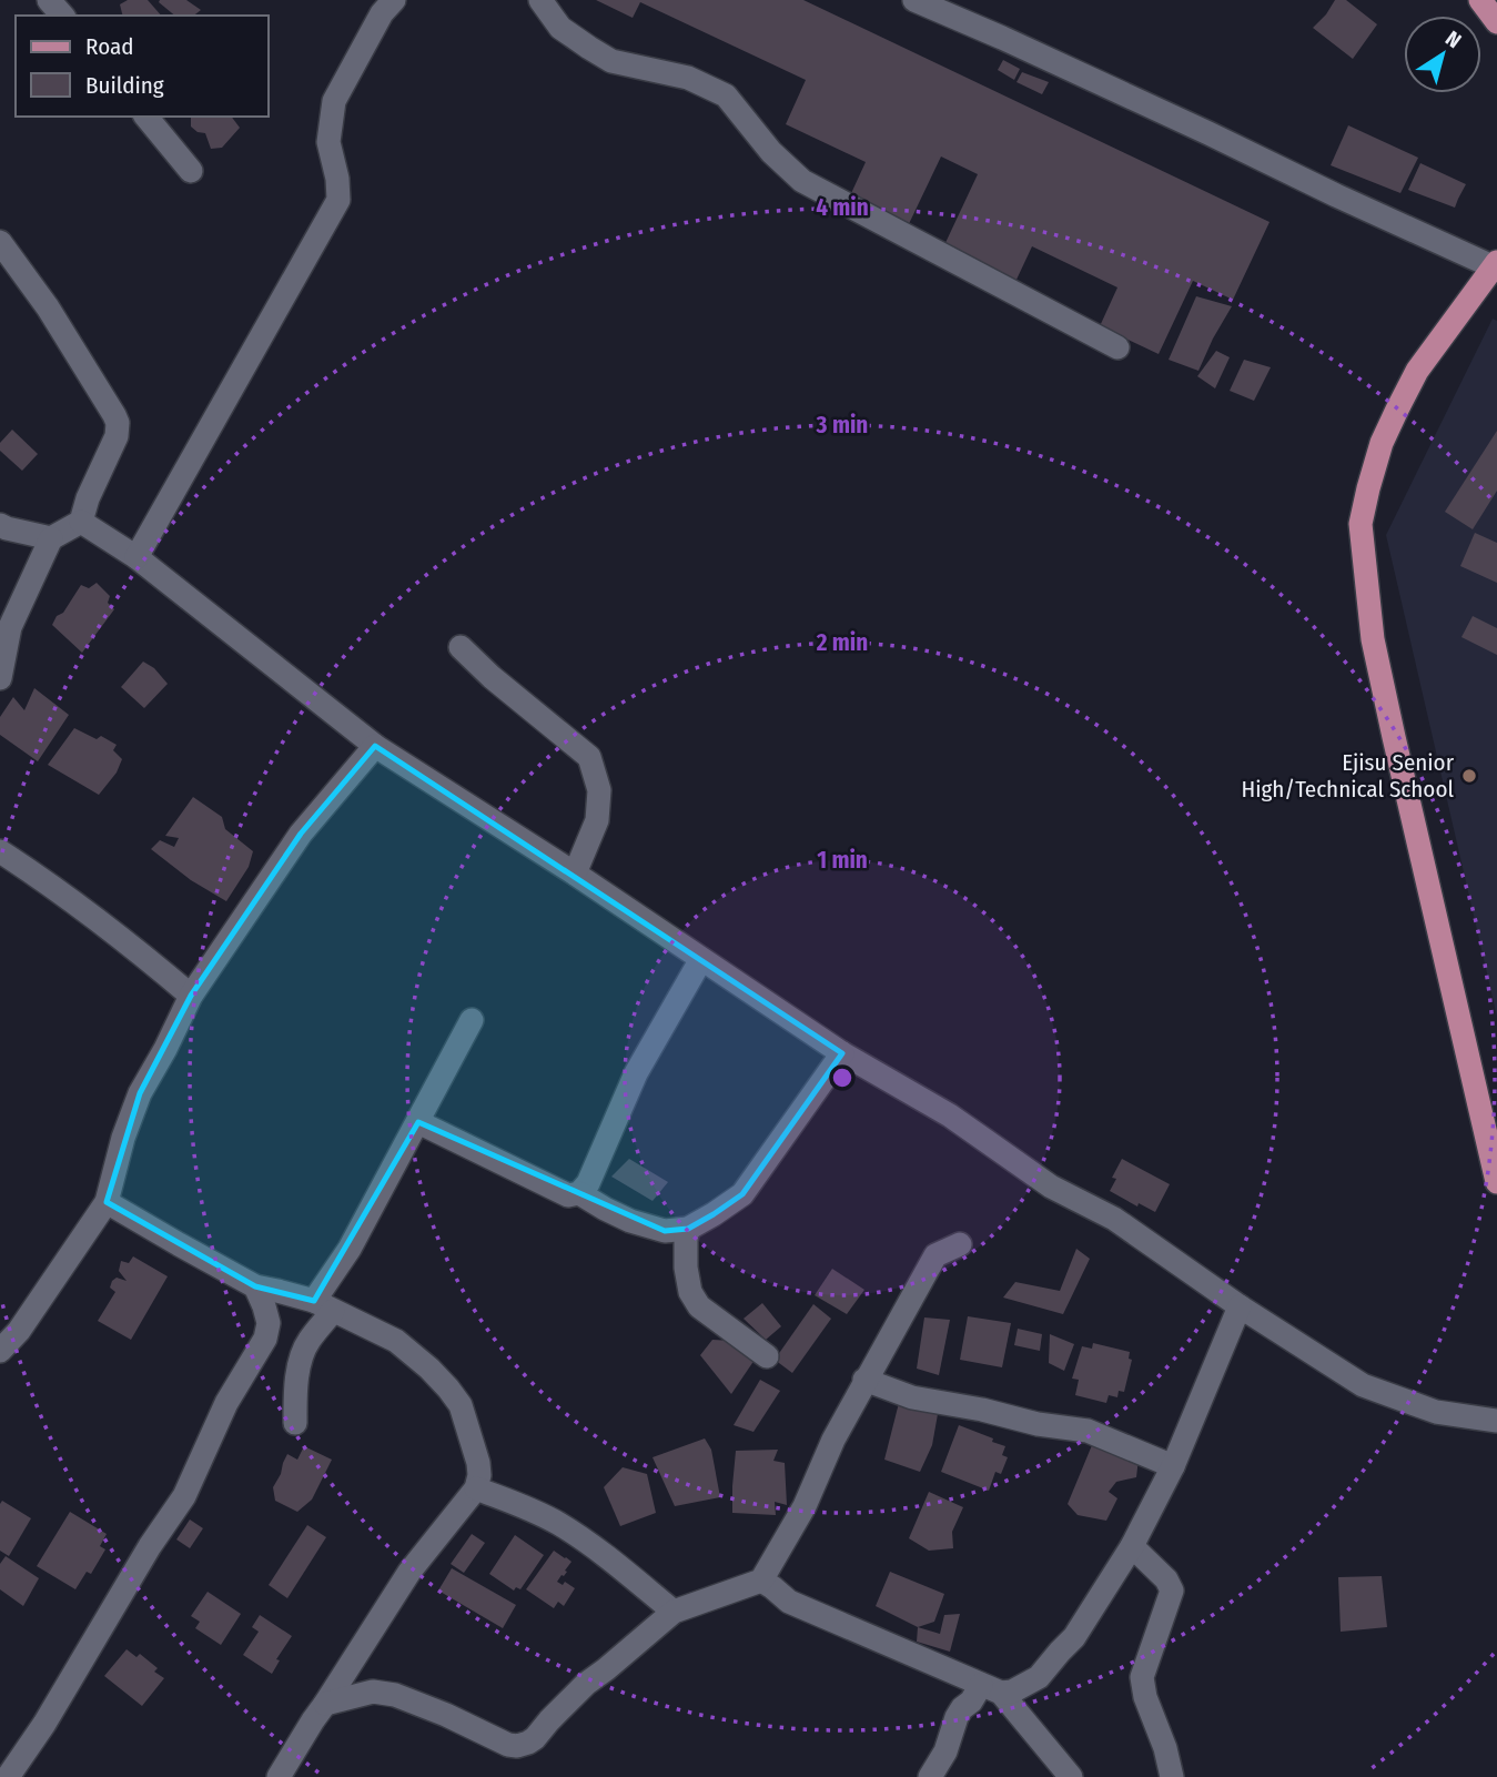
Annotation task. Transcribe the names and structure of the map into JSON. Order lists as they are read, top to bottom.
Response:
{
  "places": ["Ejisu Senior High/Technical School"],
  "legend": ["Road", "Building"],
  "north": "top right",
  "rings": [
    "4 min",
    "3 min",
    "2 min",
    "1 min"
  ]
}
